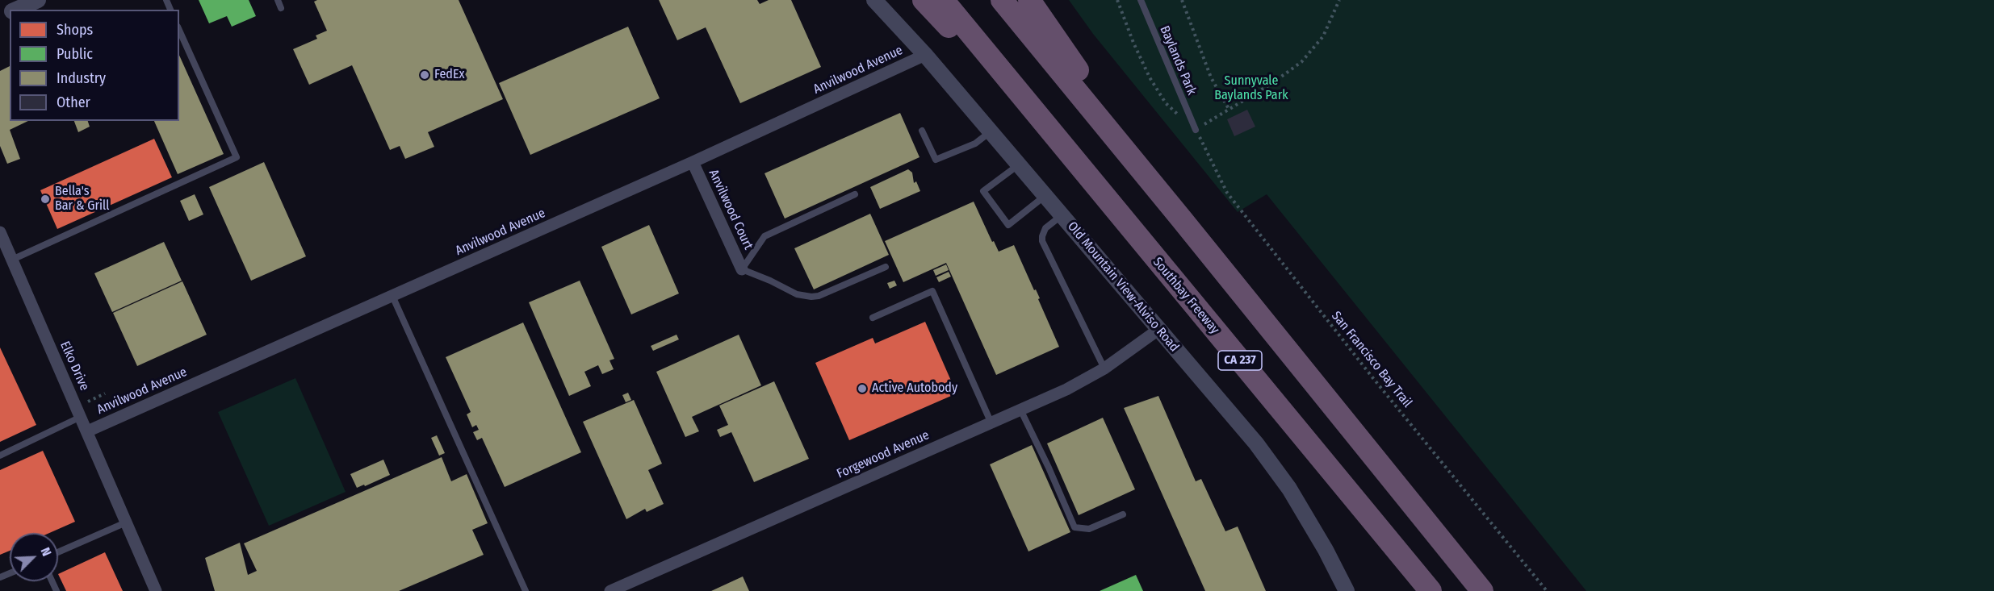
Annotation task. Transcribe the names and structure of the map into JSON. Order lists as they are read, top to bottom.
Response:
{
  "streets": {
    "highway": ["Southbay Freeway", "CA 237"],
    "street": [
      "Anvilwood Avenue",
      "Anvilwood Court",
      "Old Mountain View-Alviso Road",
      "Elko Drive",
      "Forgewood Avenue"
    ],
    "lane": ["Baylands Park"],
    "path": ["San Francisco Bay Trail"]
  },
  "crossings": [
    ["Baylands Park", "San Francisco Bay Trail"],
    ["Anvilwood Avenue", "Anvilwood Court"],
    ["Anvilwood Avenue", "Old Mountain View-Alviso Road"],
    ["Anvilwood Avenue", "Elko Drive"],
    ["Old Mountain View-Alviso Road", "Forgewood Avenue"]
  ],
  "parks": ["Sunnyvale Baylands Park"],
  "places": ["FedEx", "Bella's Bar & Grill", "Active Autobody"],
  "legend": [
    "Shops",
    "Public",
    "Industry",
    "Other"
  ],
  "north": "top right"
}
